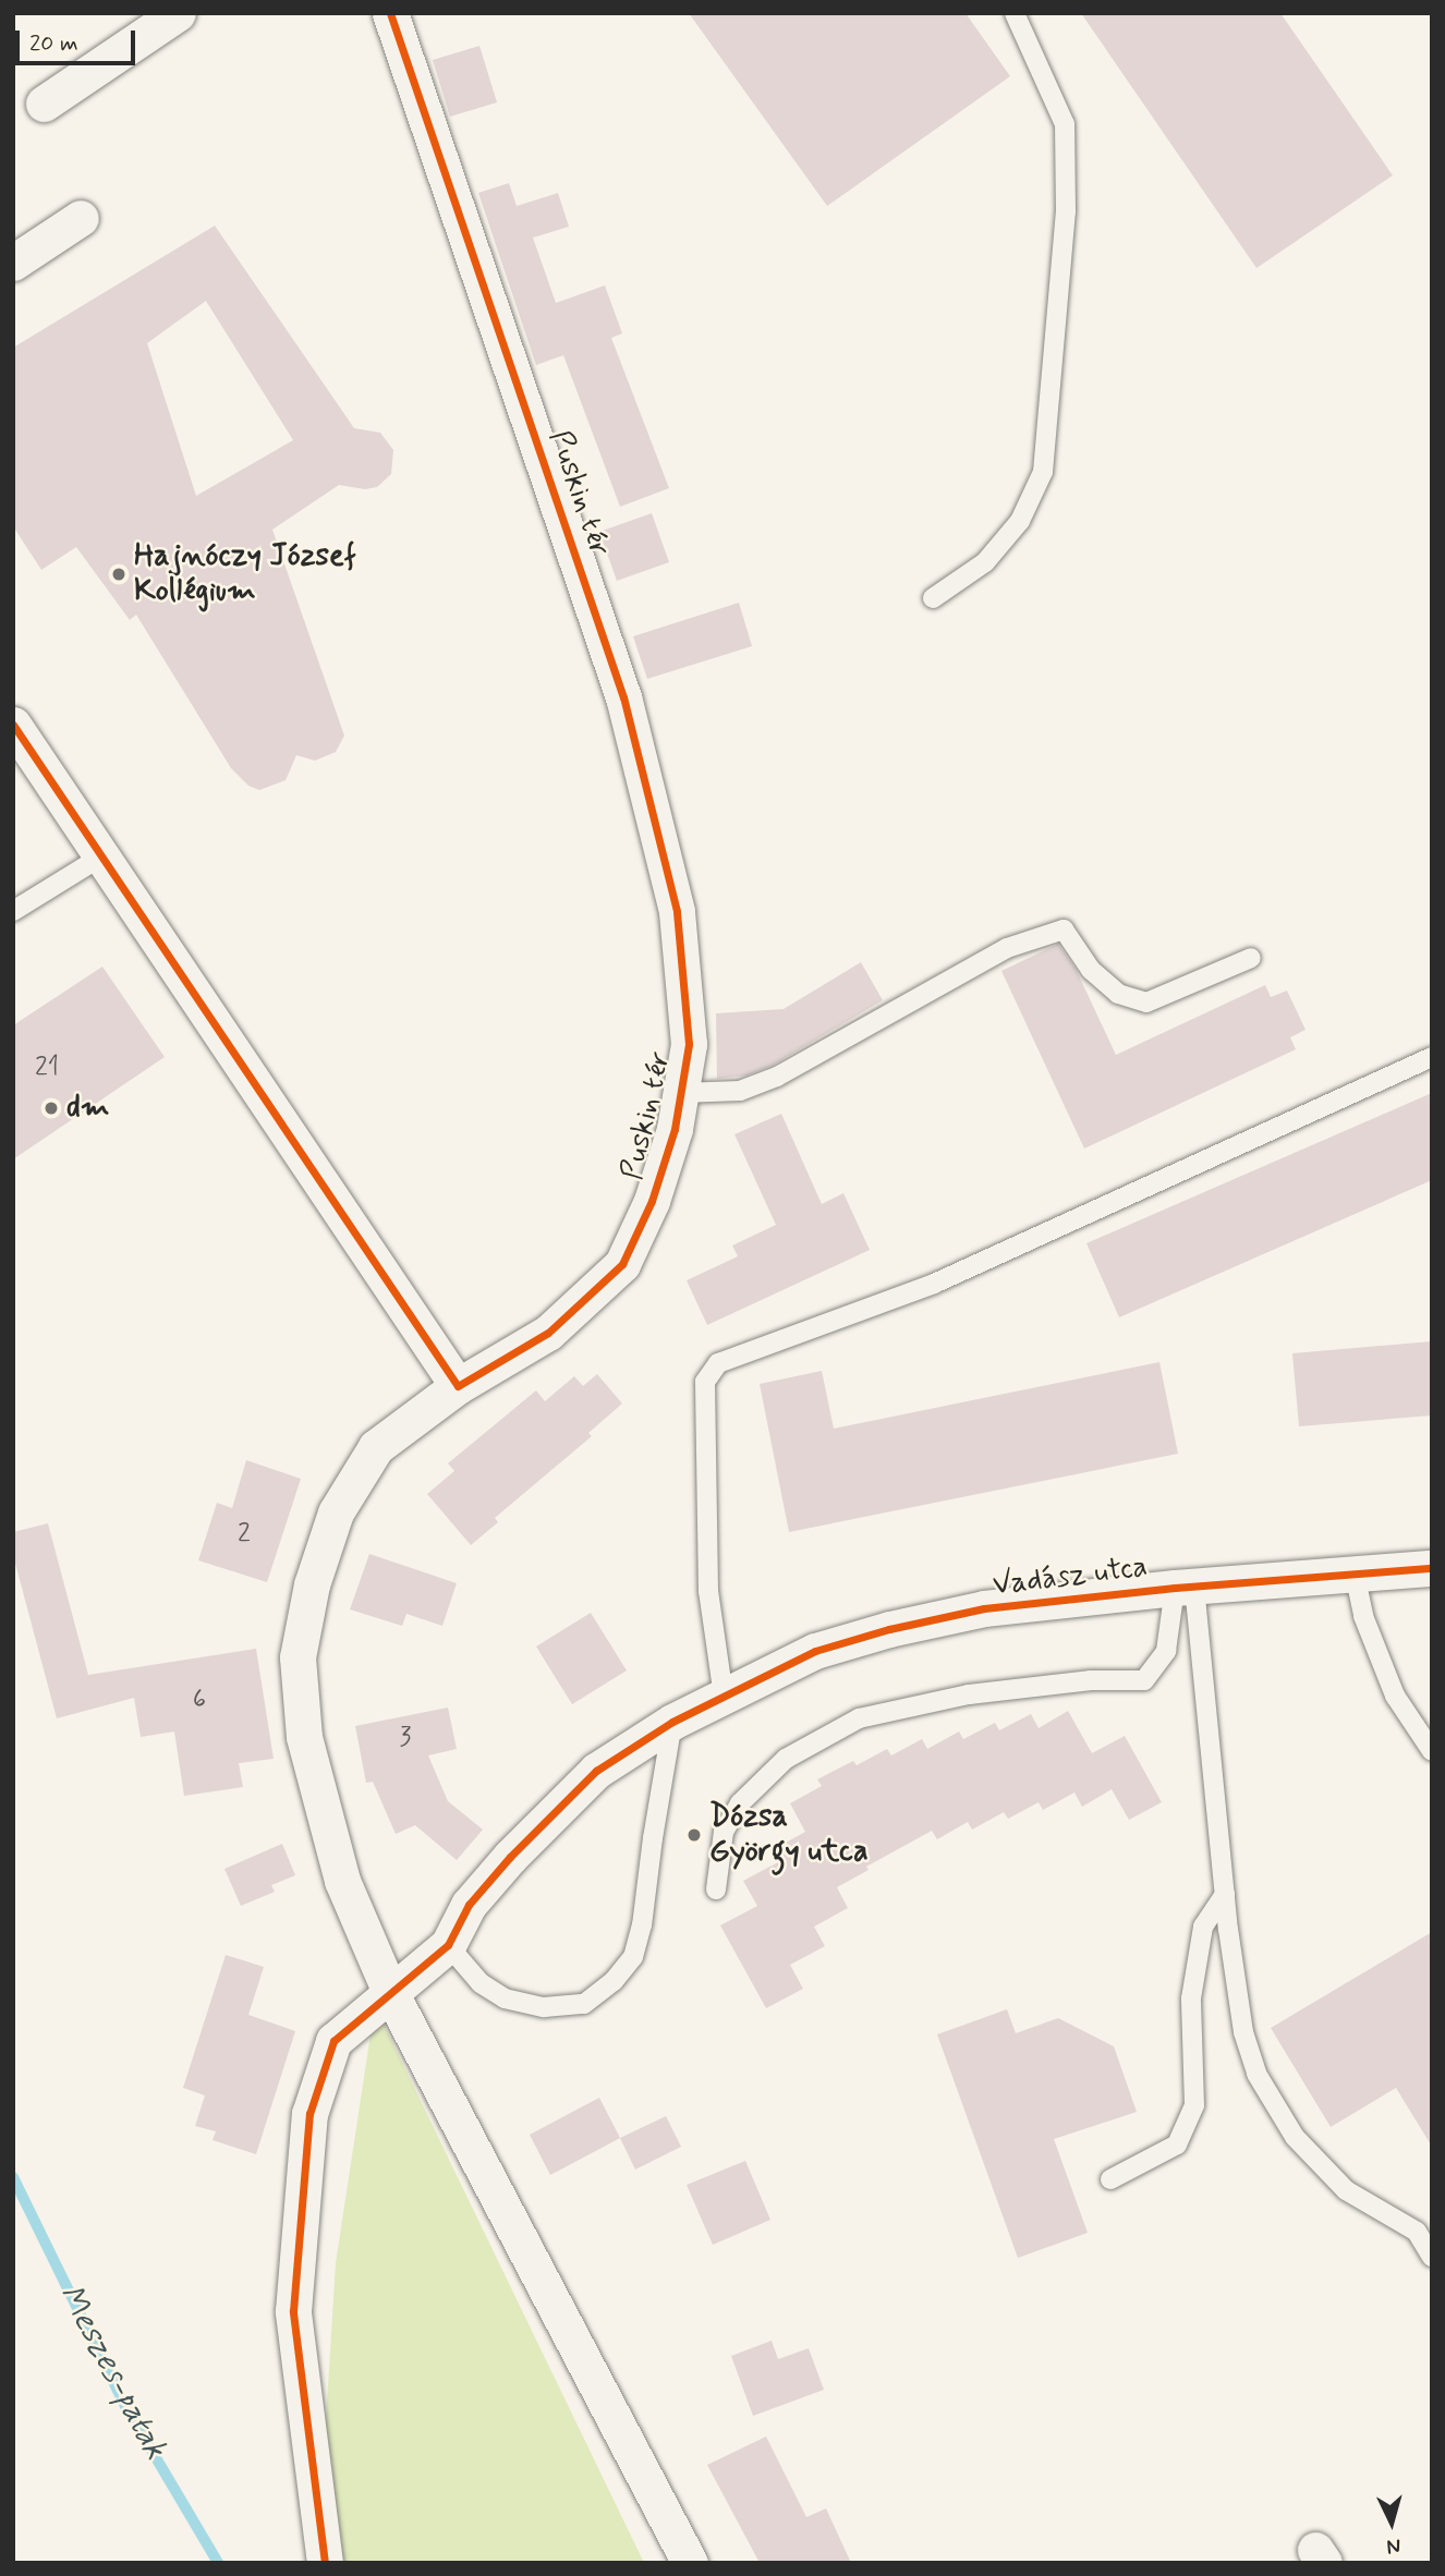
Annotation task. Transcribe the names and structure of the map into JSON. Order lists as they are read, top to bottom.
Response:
{
  "streets": {
    "street": ["Puskin tér", "Vadász utca"]
  },
  "crossings": [
    ["Puskin tér", "Vadász utca"]
  ],
  "water": ["Meszes-patak"],
  "places": ["Hajnóczy József Kollégium", "dm", "Dózsa György utca"],
  "house_numbers": [
    "21",
    "2",
    "6",
    "3"
  ],
  "scale_bar": "20 m",
  "north": "bottom"
}
